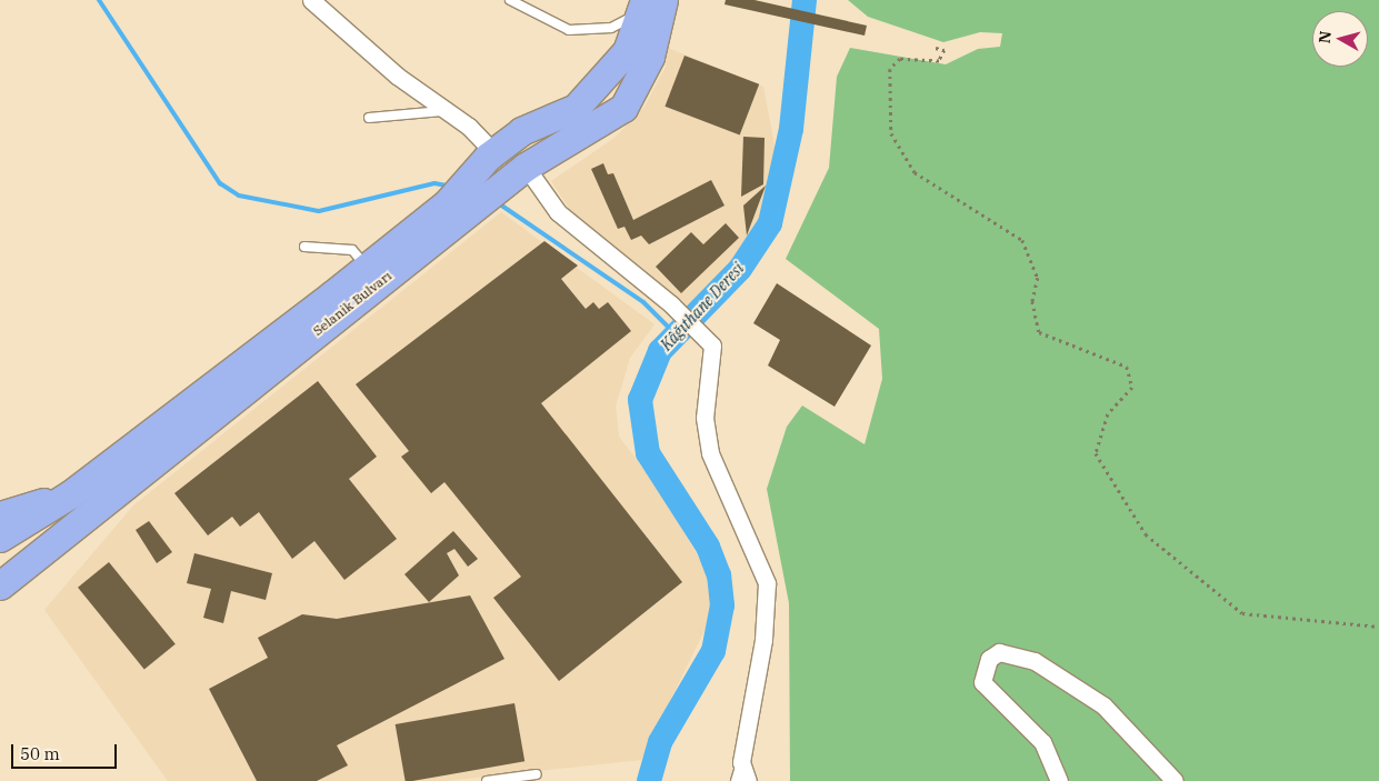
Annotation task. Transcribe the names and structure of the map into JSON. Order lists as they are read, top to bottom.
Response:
{
  "streets": {
    "main road": ["Selanik Bulvarı"]
  },
  "water": ["Kâğıthane Deresi"],
  "scale_bar": "50 m",
  "north": "left"
}
